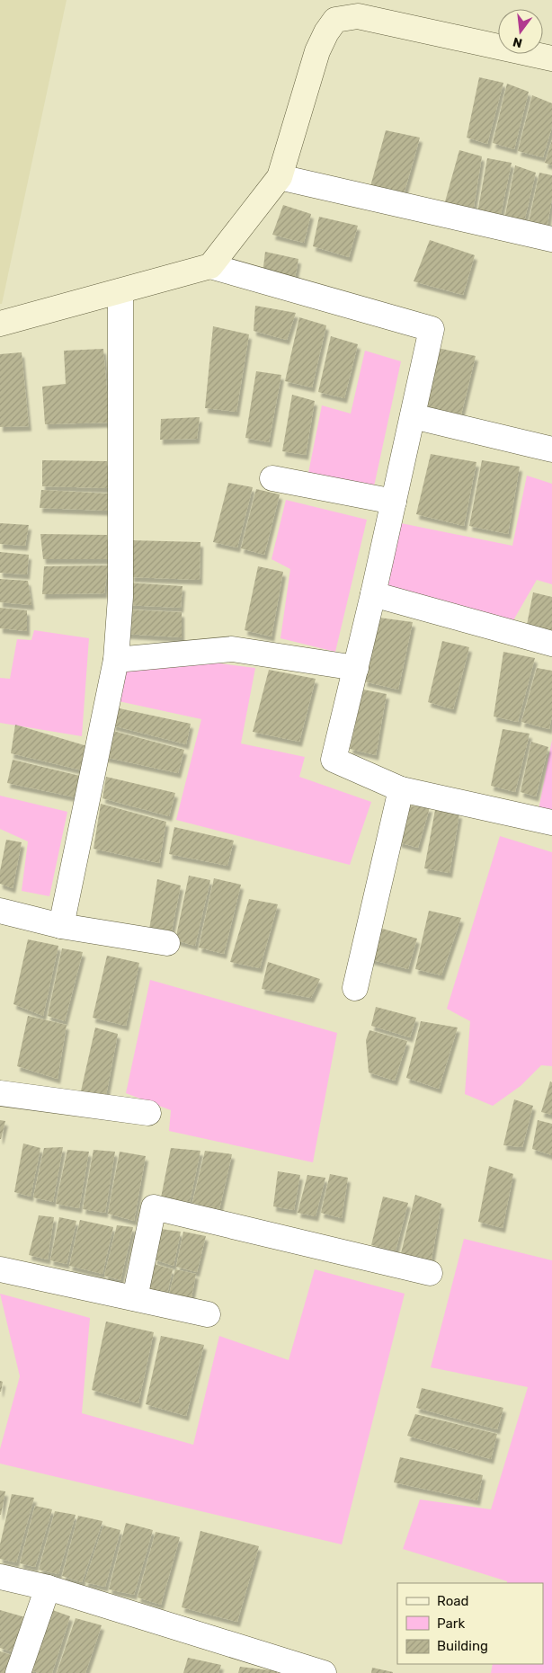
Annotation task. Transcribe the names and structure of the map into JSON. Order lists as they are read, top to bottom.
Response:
{
  "legend": ["Road", "Park", "Building"],
  "north": "bottom"
}
